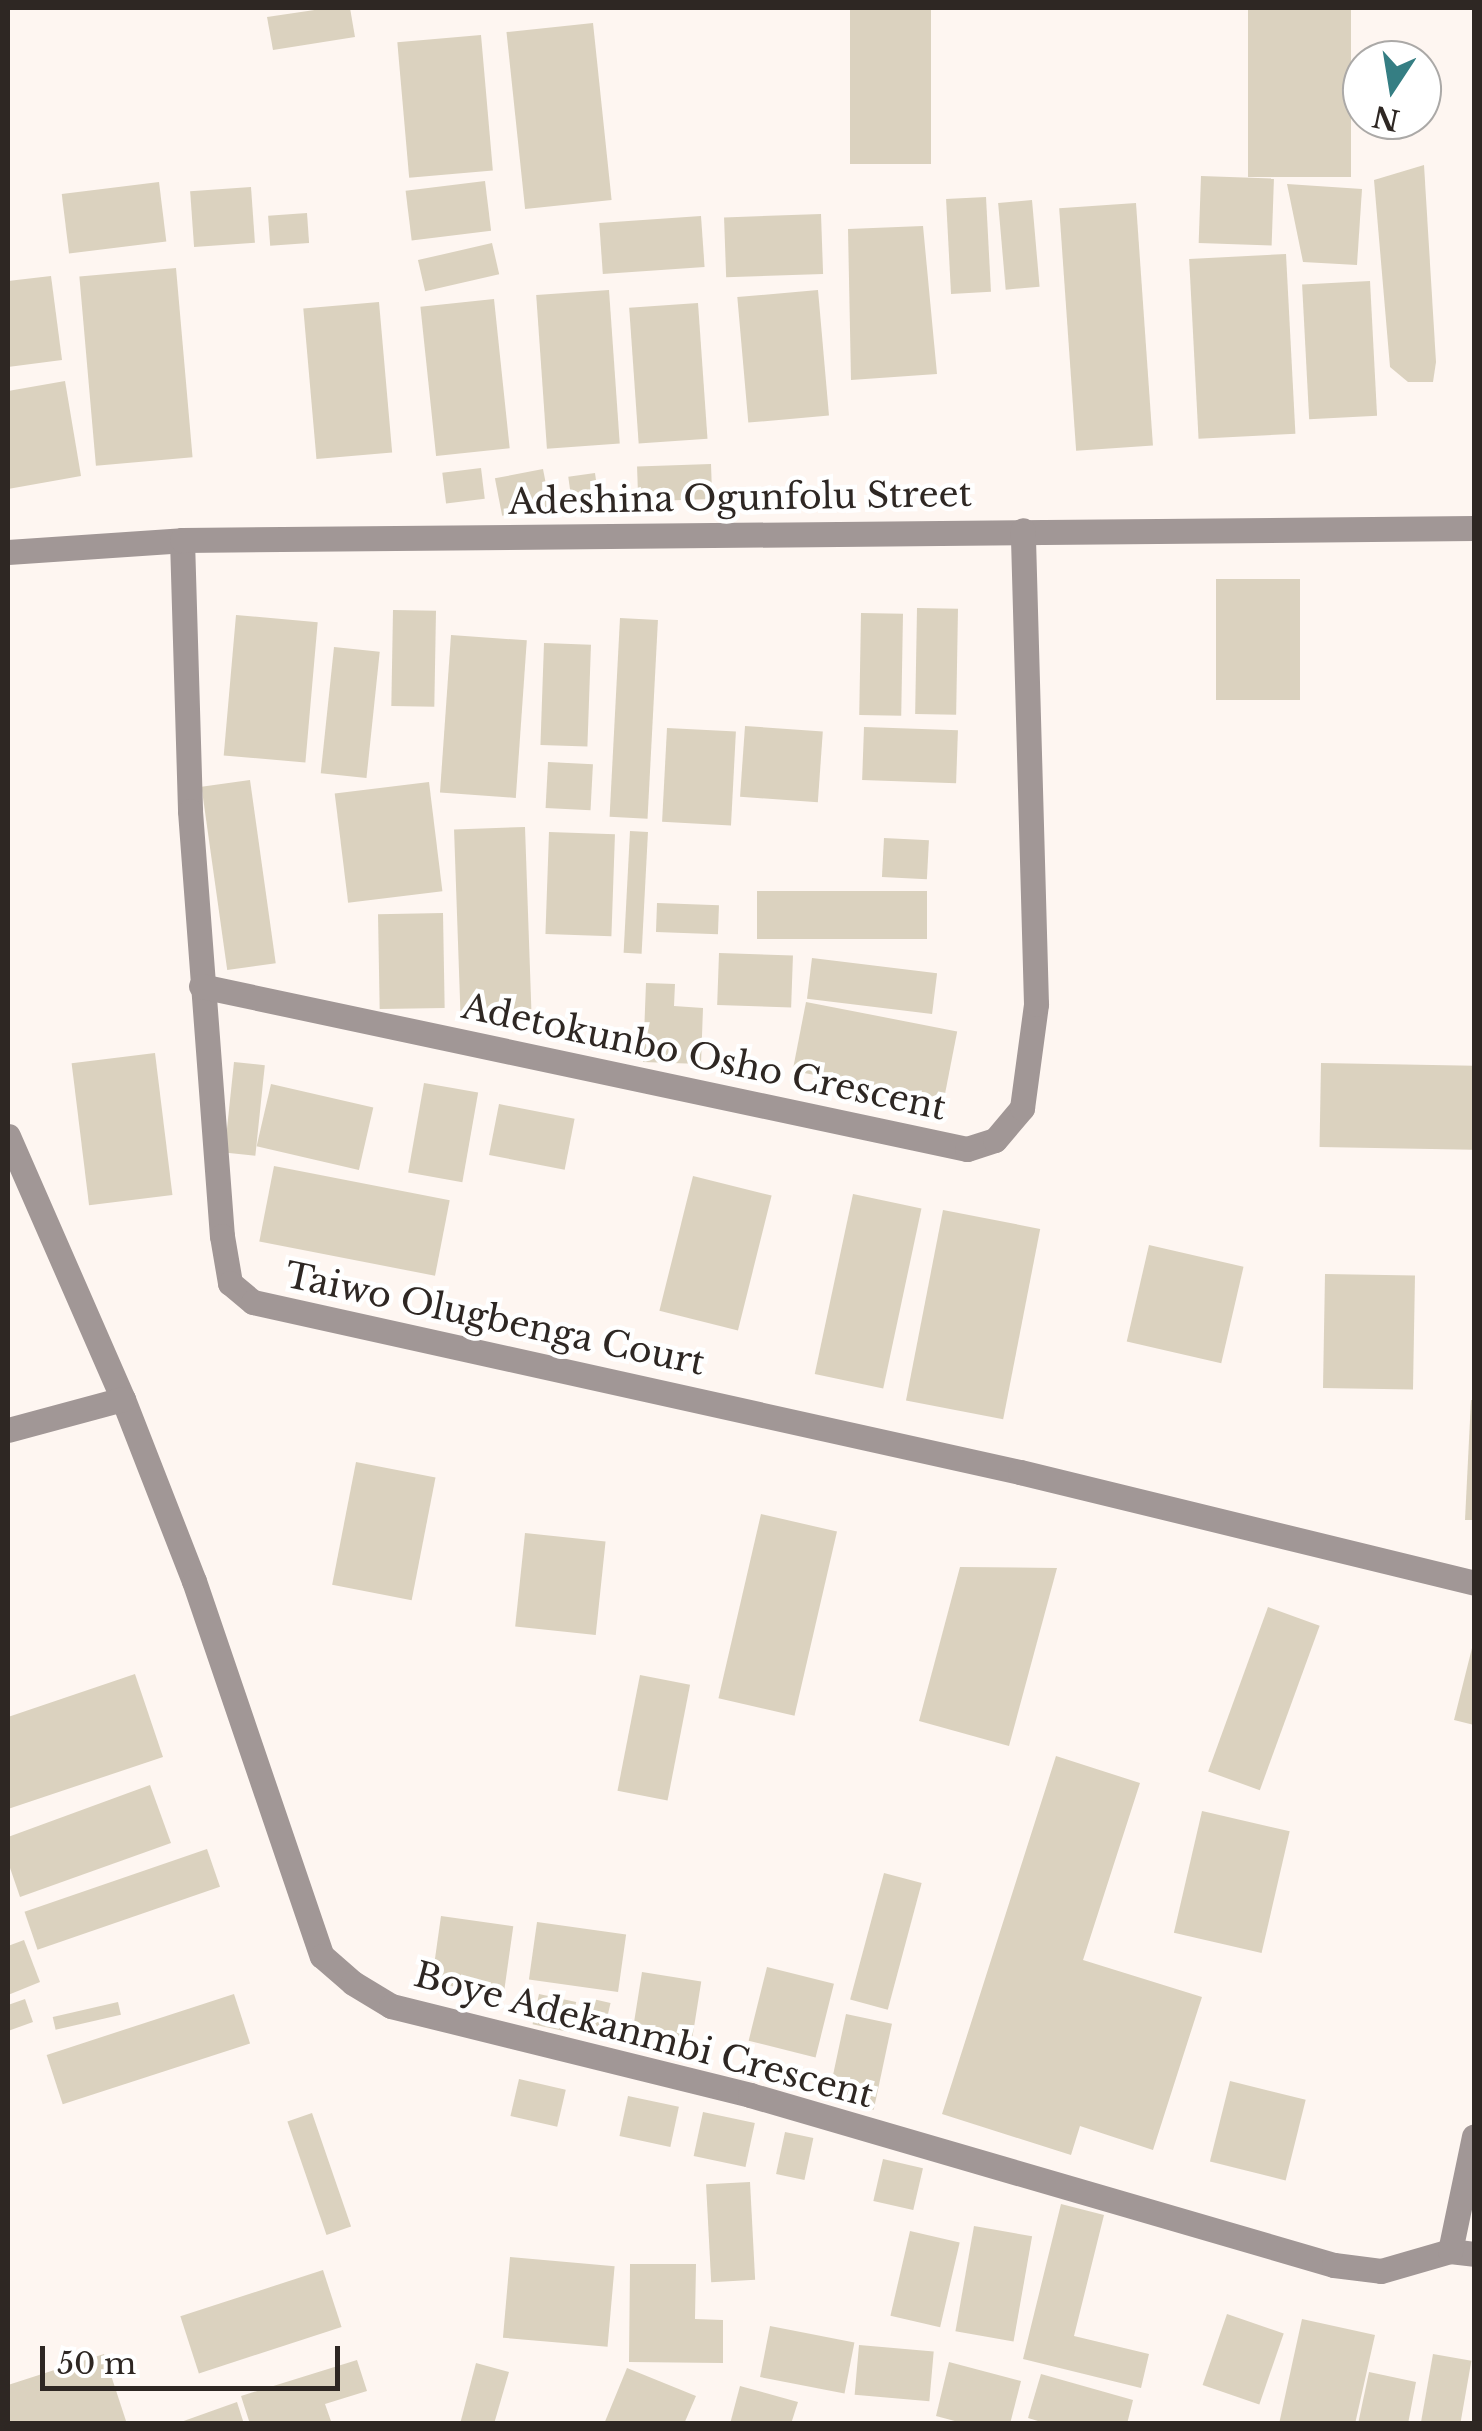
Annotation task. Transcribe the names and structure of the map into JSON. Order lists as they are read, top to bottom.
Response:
{
  "streets": {
    "street": [
      "Adeshina Ogunfolu Street",
      "Adetokunbo Osho Crescent",
      "Taiwo Olugbenga Court",
      "Boye Adekanmbi Crescent"
    ]
  },
  "crossings": [
    ["Adeshina Ogunfolu Street", "Adetokunbo Osho Crescent"],
    ["Adeshina Ogunfolu Street", "Taiwo Olugbenga Court"],
    ["Adetokunbo Osho Crescent", "Taiwo Olugbenga Court"]
  ],
  "scale_bar": "50 m",
  "north": "bottom"
}
